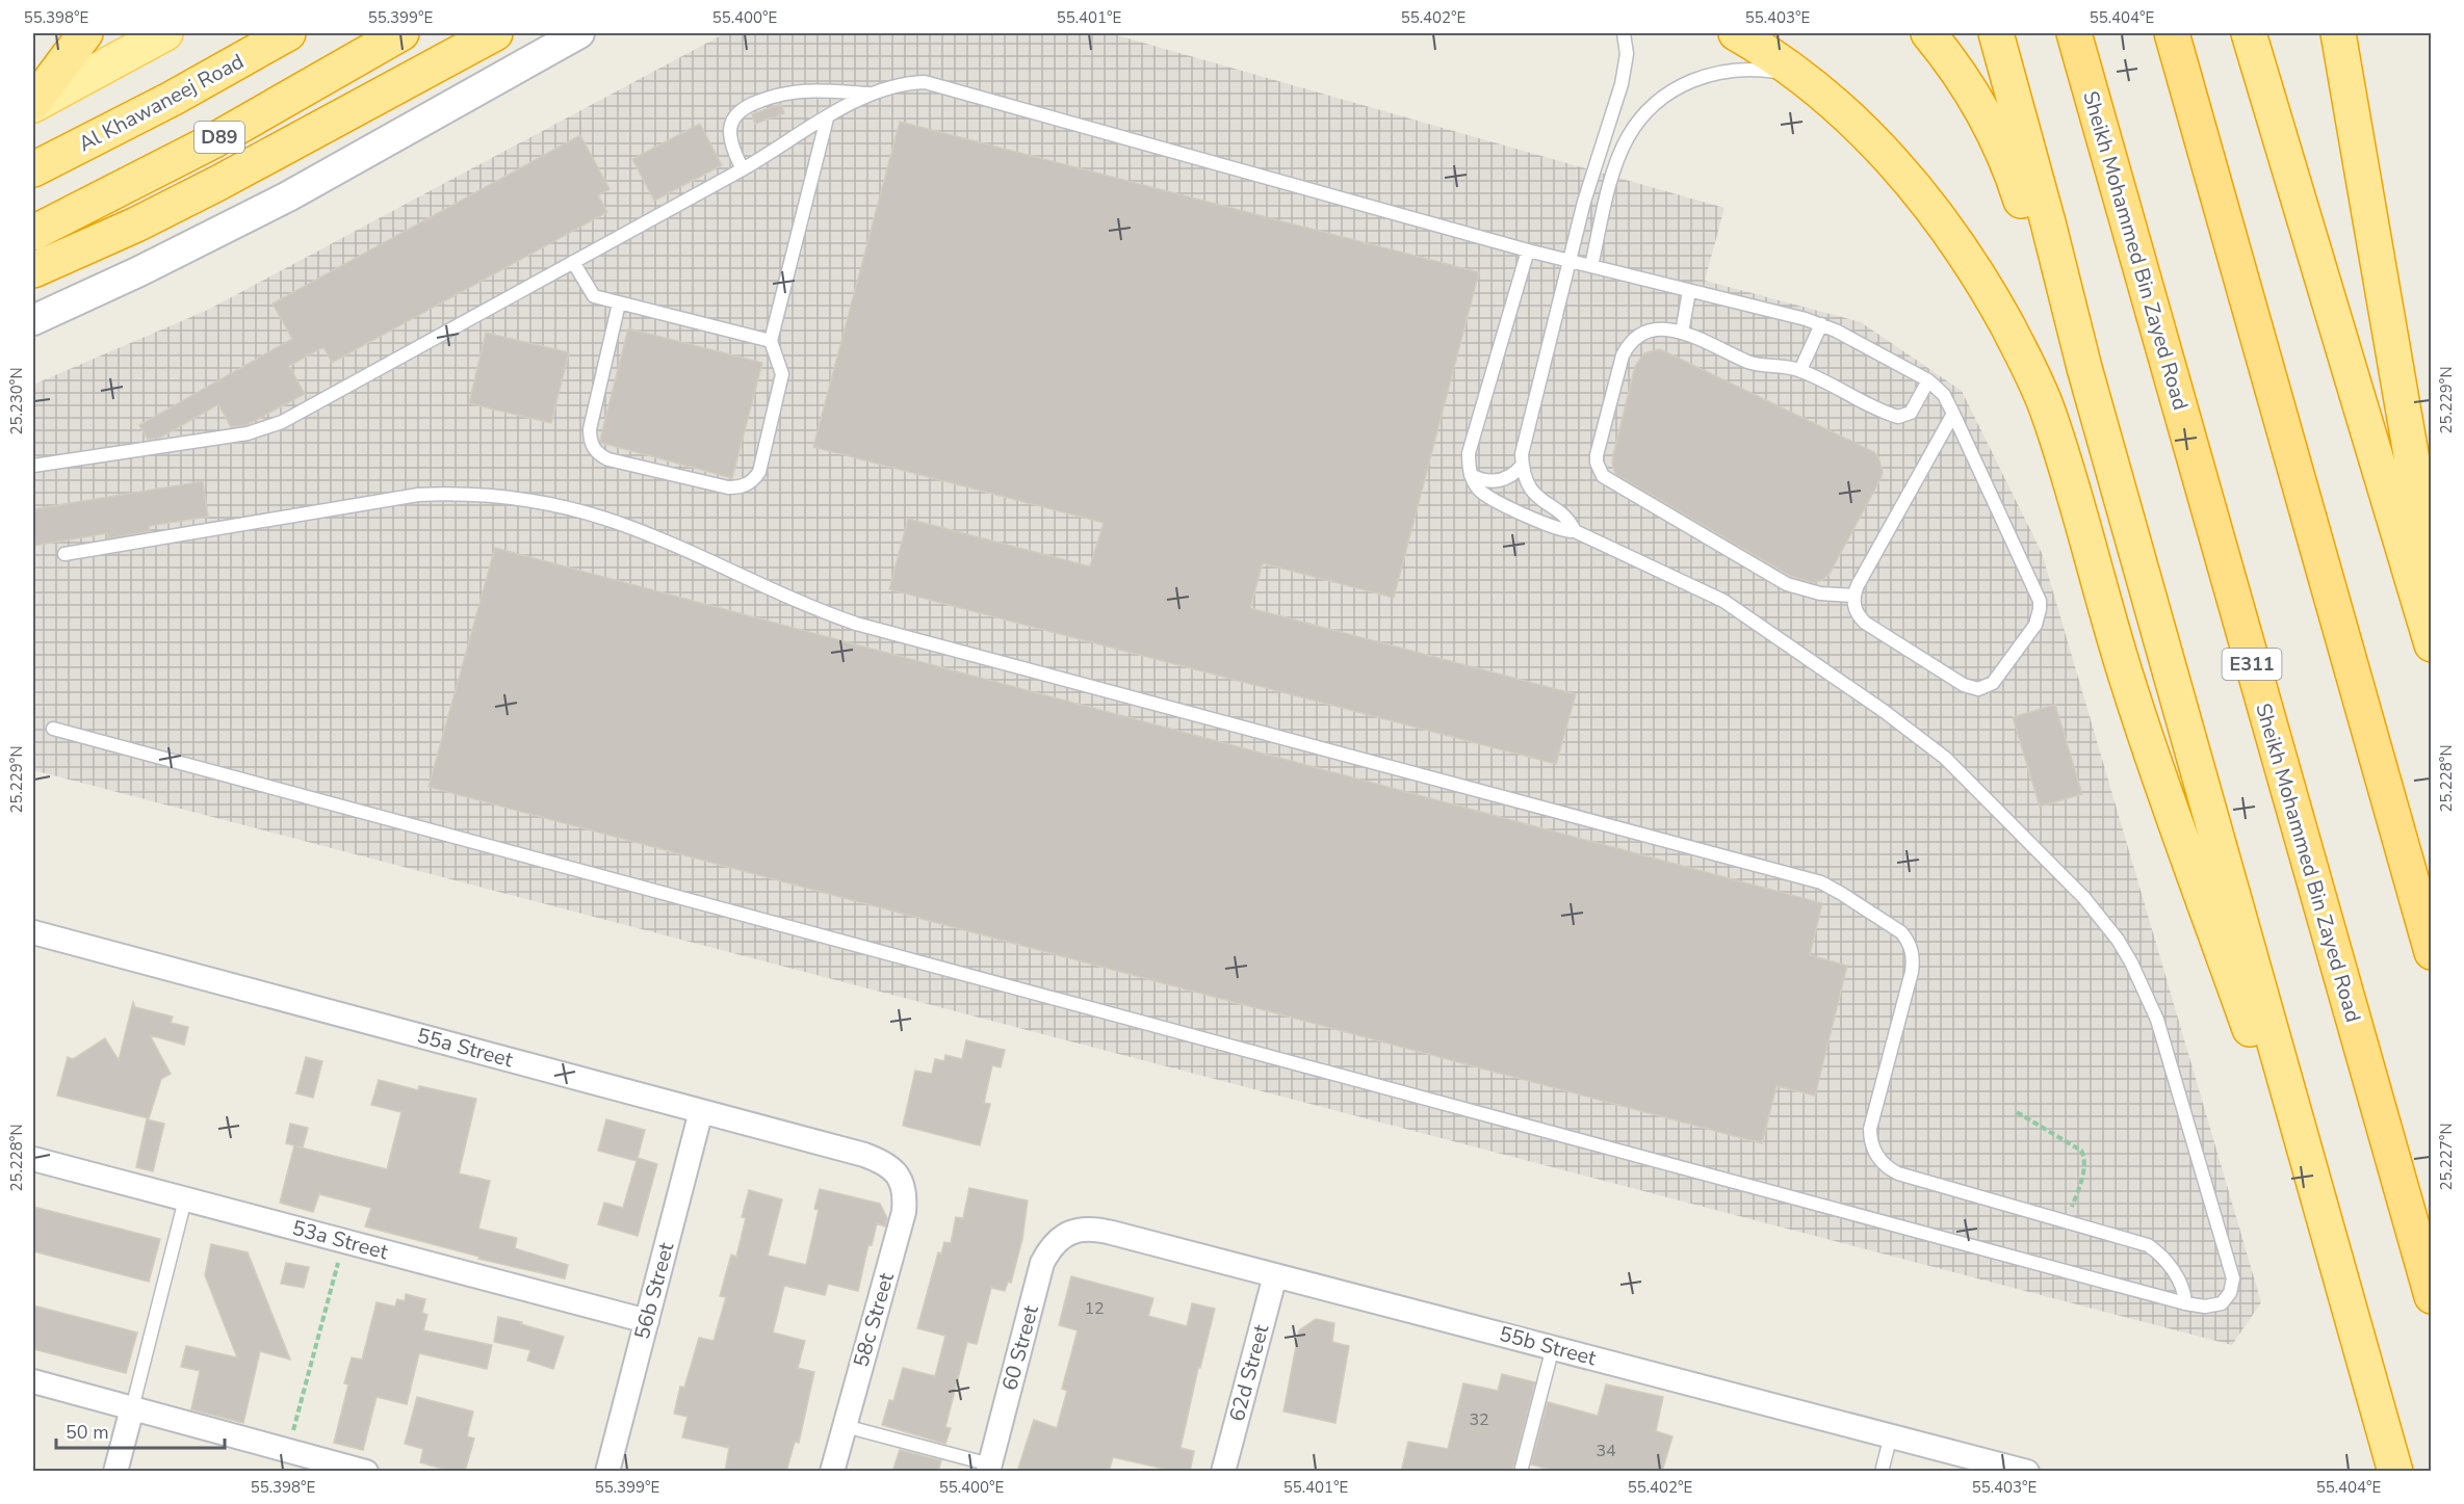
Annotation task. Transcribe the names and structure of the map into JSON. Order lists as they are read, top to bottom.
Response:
{
  "streets": {
    "highway": [
      "Al Khawaneej Road",
      "D89",
      "Sheikh Mohammed Bin Zayed Road",
      "E311"
    ],
    "street": [
      "55a Street",
      "53a Street",
      "56b Street",
      "58c Street",
      "55b Street",
      "60 Street",
      "62d Street"
    ]
  },
  "crossings": [
    ["55a Street", "56b Street"],
    ["55a Street", "58c Street"],
    ["53a Street", "56b Street"],
    ["55b Street", "60 Street"],
    ["55b Street", "62d Street"]
  ],
  "house_numbers": ["12", "32", "34"],
  "scale_bar": "50 m",
  "coordinates": [
    "55.398°E",
    "55.399°E",
    "55.400°E",
    "55.401°E",
    "55.402°E",
    "55.403°E",
    "55.404°E",
    "25.229°N",
    "25.230°N",
    "25.228°N",
    "25.227°N"
  ]
}
